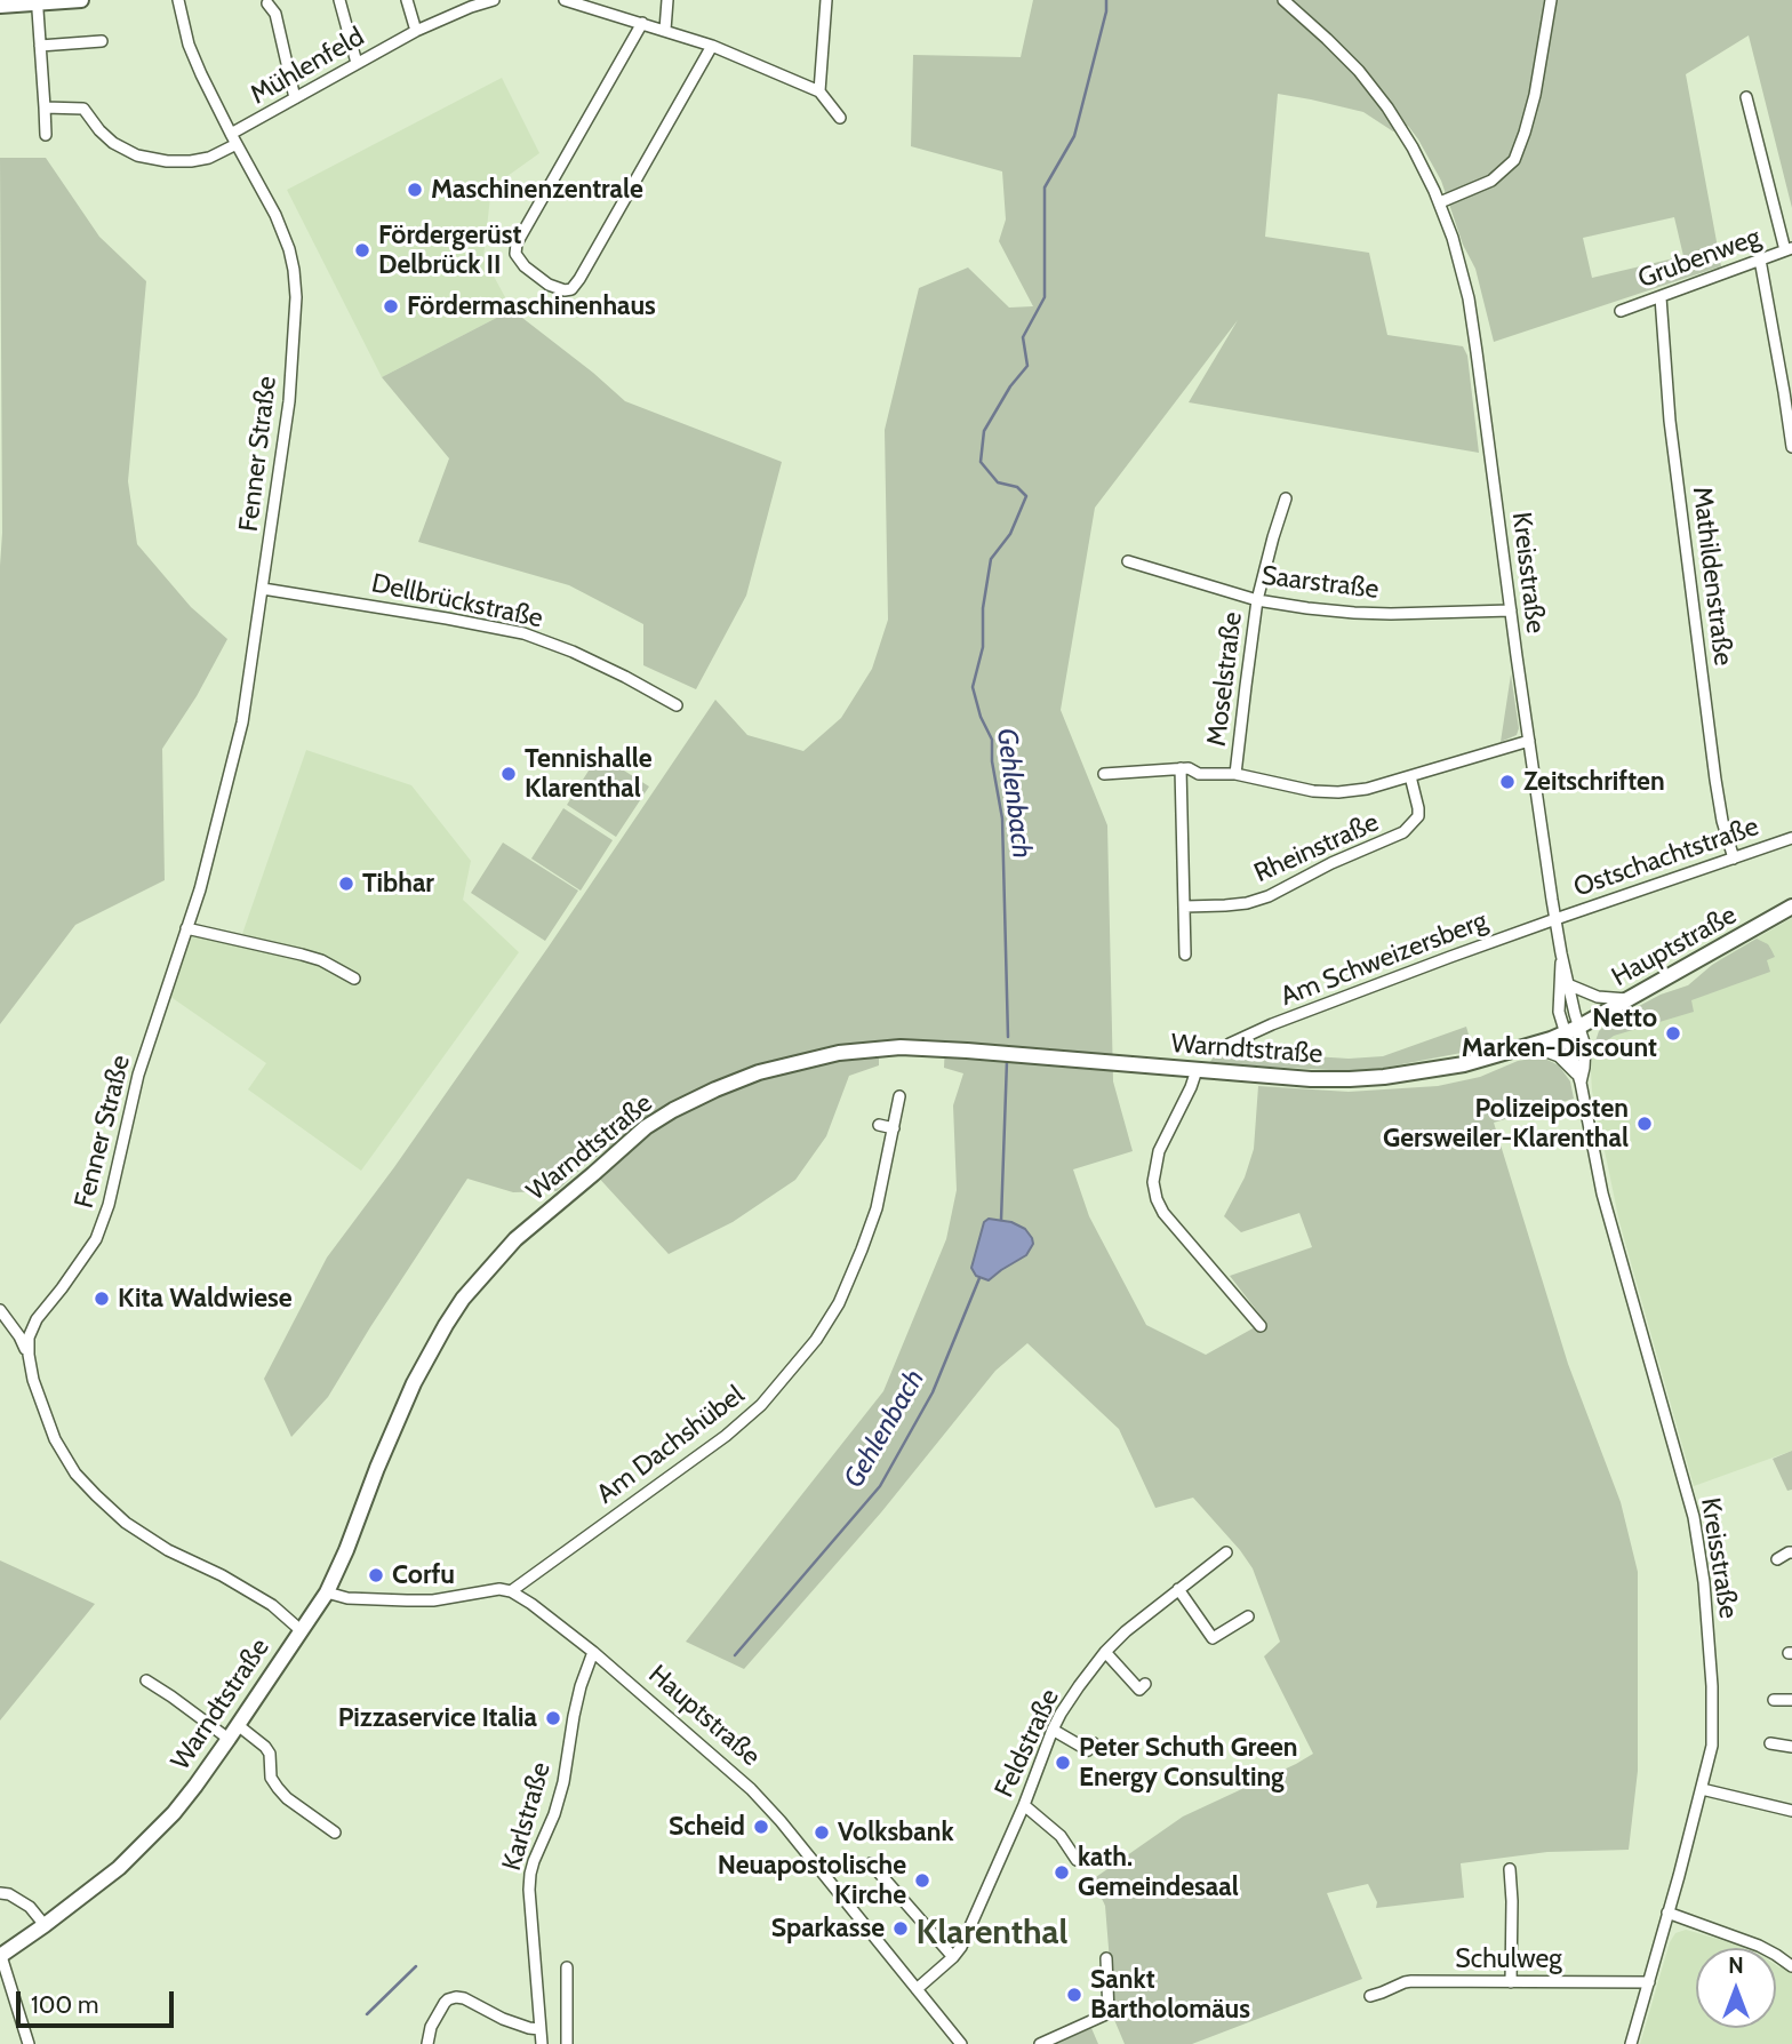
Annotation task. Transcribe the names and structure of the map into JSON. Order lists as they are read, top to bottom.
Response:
{
  "streets": {
    "main road": ["Hauptstraße", "Warndtstraße"],
    "street": [
      "Mühlenfeld",
      "Grubenweg",
      "Fenner Straße",
      "Kreisstraße",
      "Mathildenstraße",
      "Saarstraße",
      "Dellbrückstraße",
      "Moselstraße",
      "Rheinstraße",
      "Ostschachtstraße",
      "Am Schweizersberg",
      "Am Dachshübel",
      "Feldstraße",
      "Karlstraße",
      "Schulweg"
    ]
  },
  "crossings": [
    ["Mühlenfeld", "Fenner Straße"],
    ["Grubenweg", "Mathildenstraße"],
    ["Fenner Straße", "Dellbrückstraße"],
    ["Kreisstraße", "Saarstraße"],
    ["Kreisstraße", "Rheinstraße"],
    ["Kreisstraße", "Ostschachtstraße"],
    ["Kreisstraße", "Hauptstraße"],
    ["Kreisstraße", "Am Schweizersberg"],
    ["Kreisstraße", "Warndtstraße"],
    ["Kreisstraße", "Schulweg"],
    ["Mathildenstraße", "Ostschachtstraße"],
    ["Saarstraße", "Moselstraße"],
    ["Moselstraße", "Rheinstraße"],
    ["Ostschachtstraße", "Am Schweizersberg"],
    ["Hauptstraße", "Warndtstraße"],
    ["Hauptstraße", "Am Dachshübel"],
    ["Hauptstraße", "Feldstraße"],
    ["Hauptstraße", "Karlstraße"]
  ],
  "districts": ["Klarenthal"],
  "water": ["Gehlenbach"],
  "places": [
    "Maschinenzentrale",
    "Fördergerüst Delbrück II",
    "Fördermaschinenhaus",
    "Tennishalle Klarenthal",
    "Zeitschriften",
    "Tibhar",
    "Netto Marken-Discount",
    "Polizeiposten Gersweiler-Klarenthal",
    "Kita Waldwiese",
    "Corfu",
    "Pizzaservice Italia",
    "Peter Schuth Green Energy Consulting",
    "Scheid",
    "Volksbank",
    "kath. Gemeindesaal",
    "Neuapostolische Kirche",
    "Sparkasse",
    "Sankt Bartholomäus"
  ],
  "scale_bar": "100 m",
  "north": "top"
}
